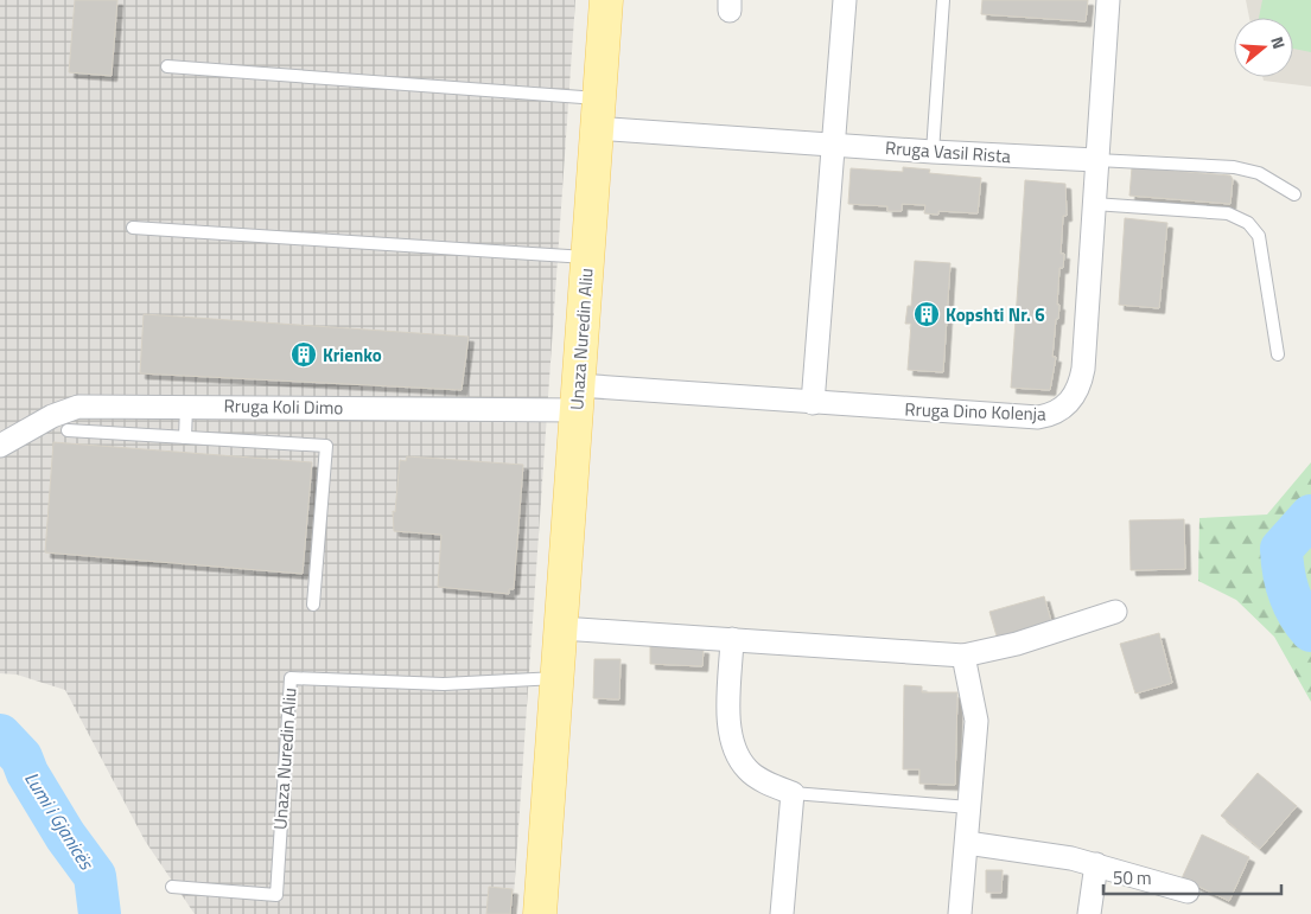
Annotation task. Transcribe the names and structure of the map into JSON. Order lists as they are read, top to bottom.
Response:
{
  "streets": {
    "main road": ["Unaza Nuredin Aliu"],
    "street": ["Rruga Vasil Rista", "Rruga Koli Dimo", "Rruga Dino Kolenja"]
  },
  "crossings": [
    ["Rruga Vasil Rista", "Unaza Nuredin Aliu"],
    ["Rruga Vasil Rista", "Rruga Dino Kolenja"],
    ["Unaza Nuredin Aliu", "Rruga Koli Dimo"],
    ["Unaza Nuredin Aliu", "Rruga Dino Kolenja"],
    ["Rruga Koli Dimo", "Rruga Dino Kolenja"]
  ],
  "water": ["Lumi i Gjanicës"],
  "places": {
    "building": ["Kopshti Nr. 6", "Krienko"]
  },
  "scale_bar": "50 m",
  "north": "right"
}
